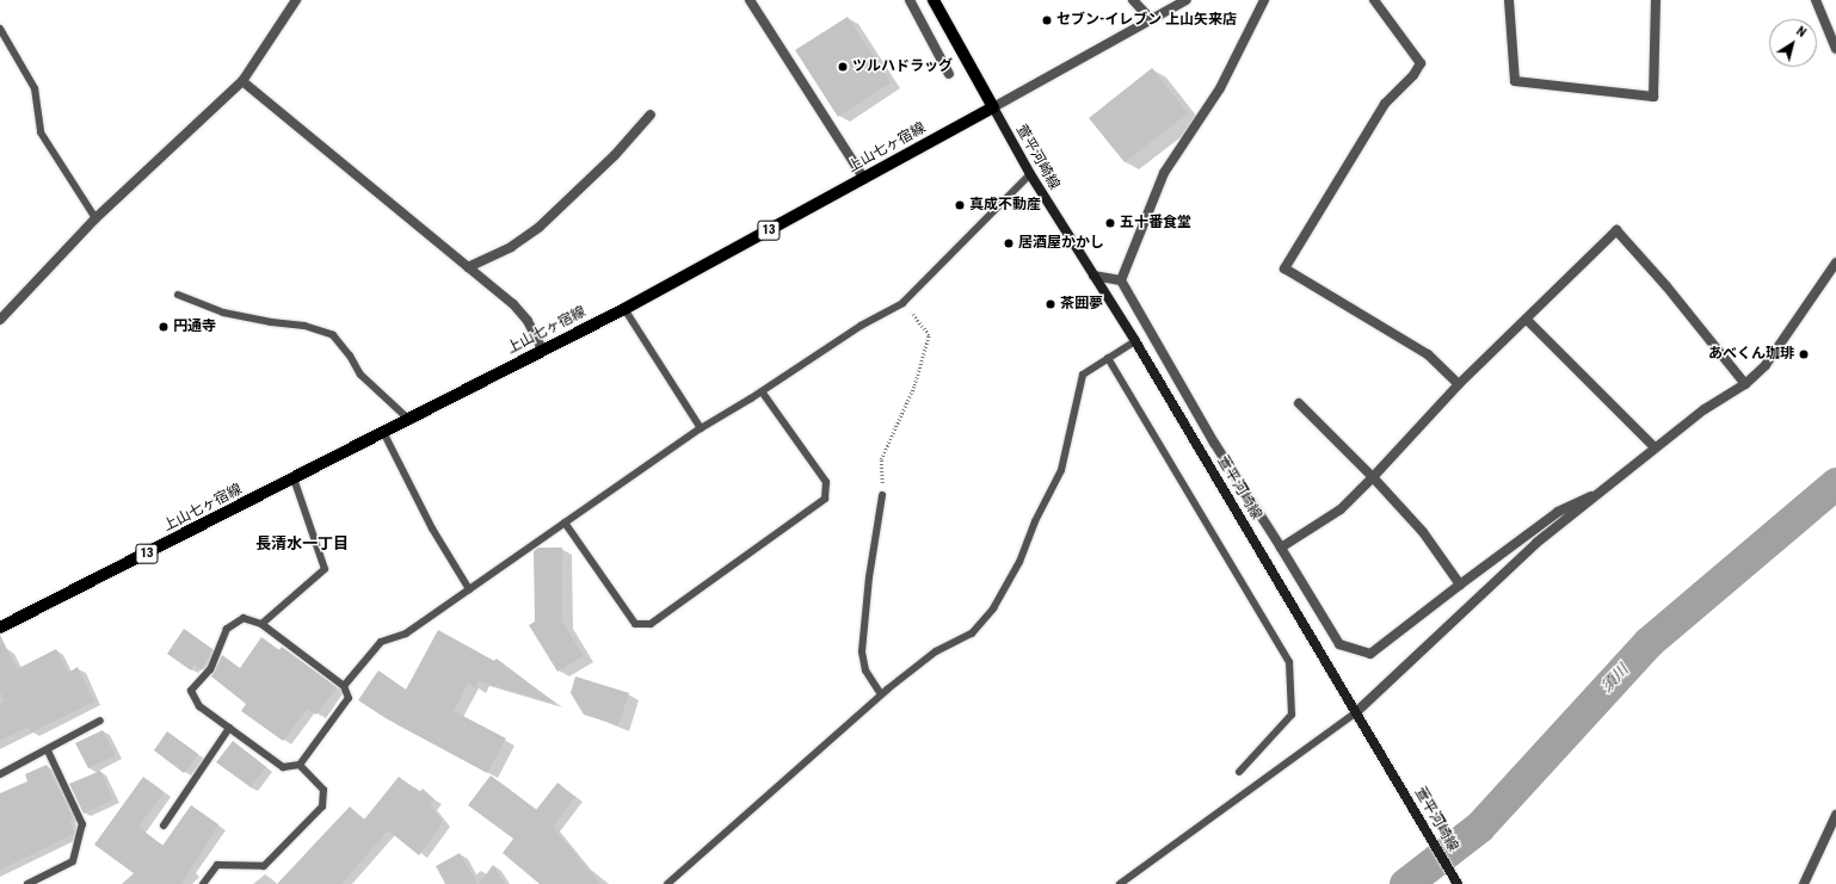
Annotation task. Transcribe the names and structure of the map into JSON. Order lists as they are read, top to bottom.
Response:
{
  "streets": {
    "main road": ["上山七ヶ宿線", "萱平河崎線", "13"]
  },
  "crossings": [
    ["上山七ヶ宿線", "萱平河崎線"]
  ],
  "districts": ["長清水一丁目"],
  "water": ["須川"],
  "places": [
    "セブン-イレブン 上山矢来店",
    "ツルハドラッグ",
    "真成不動産",
    "五十番食堂",
    "居酒屋かかし",
    "茶囲夢",
    "円通寺",
    "あべくん珈琲"
  ],
  "north": "top right"
}
